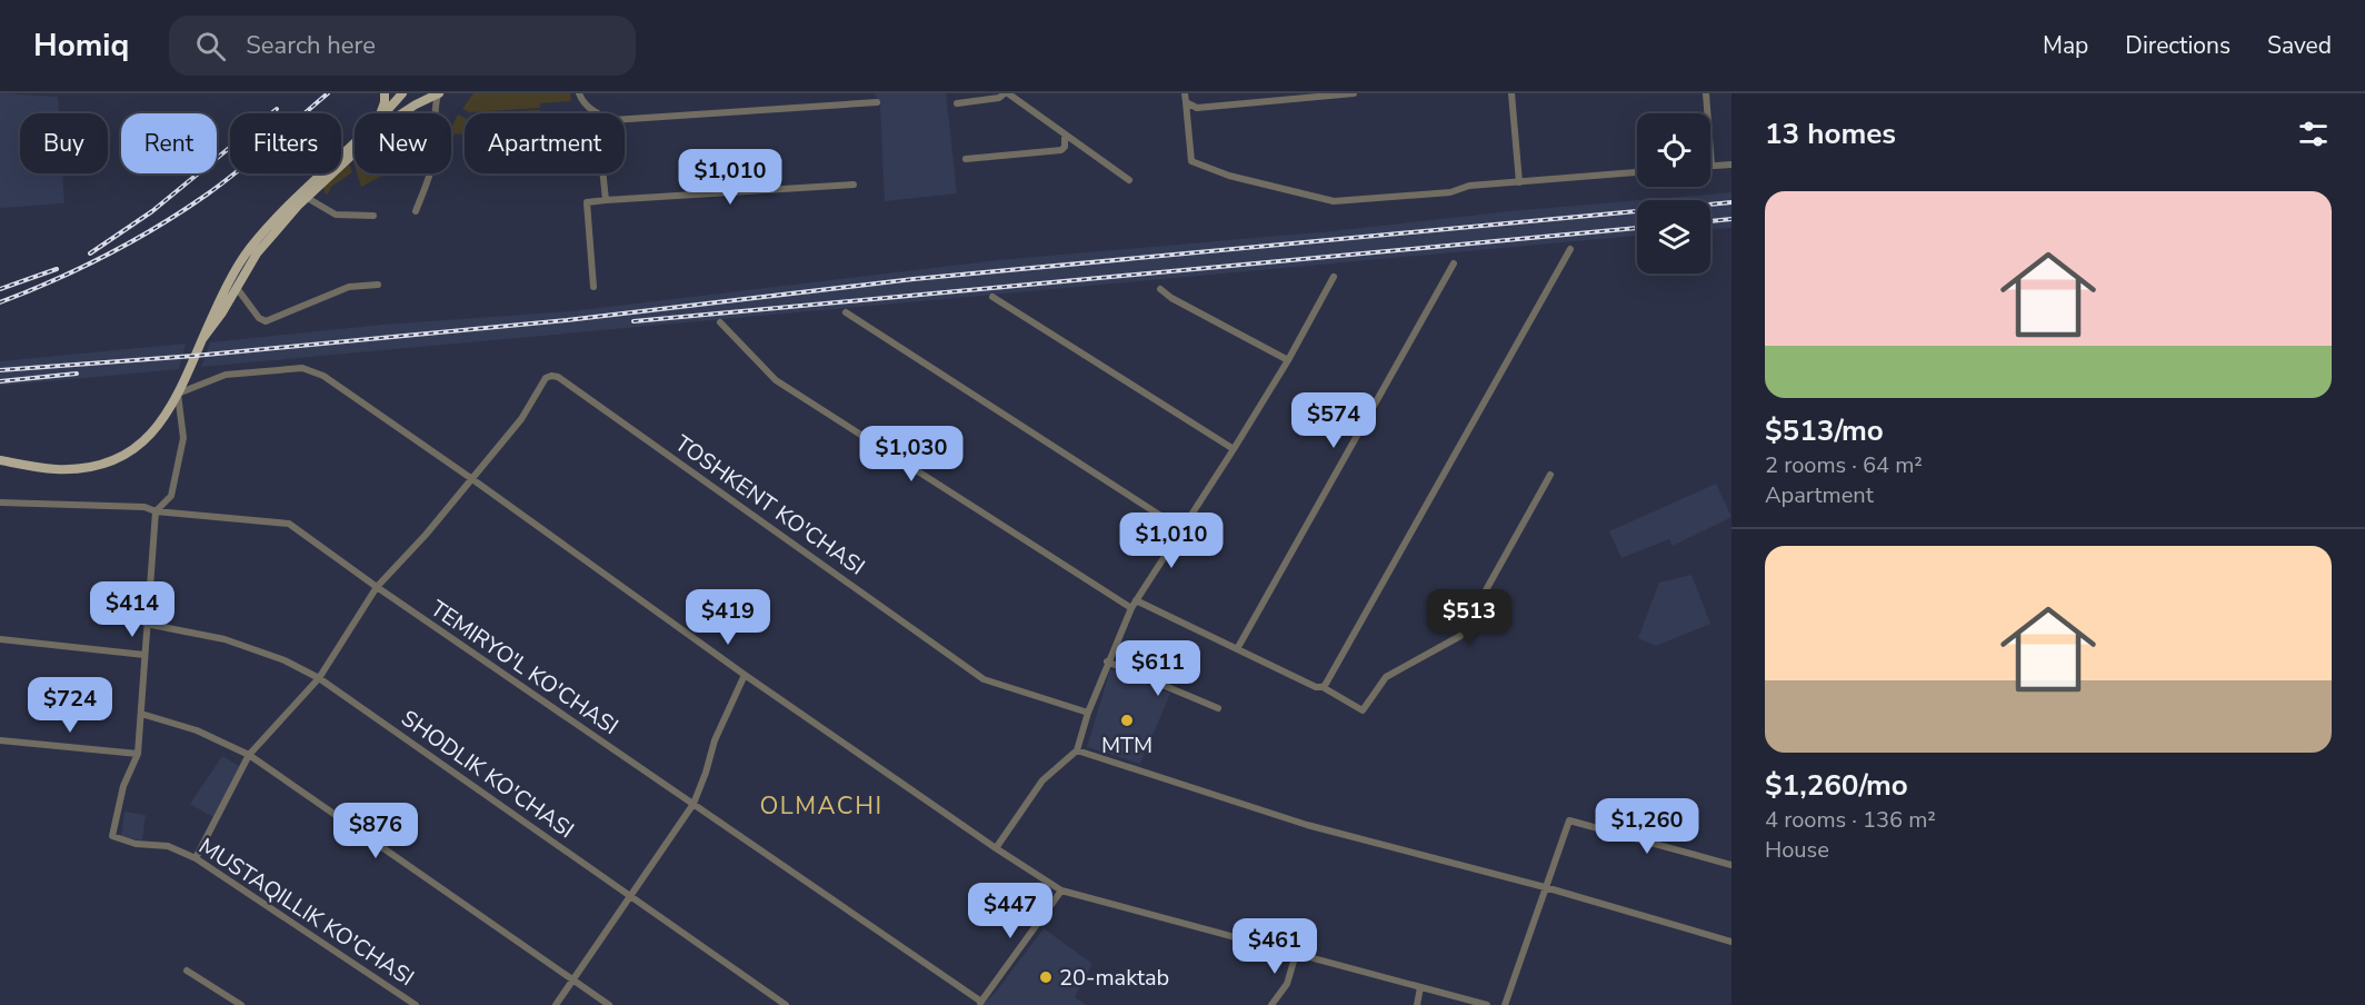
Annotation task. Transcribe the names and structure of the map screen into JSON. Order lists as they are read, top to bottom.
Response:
{
  "streets": {
    "street": [
      "TOSHKENT KO'CHASI",
      "TEMIRYO'L KO'CHASI",
      "SHODLIK KO'CHASI",
      "MUSTAQILLIK KO'CHASI"
    ]
  },
  "crossings": [
    ["TOSHKENT KO'CHASI", "TEMIRYO'L KO'CHASI"],
    ["TOSHKENT KO'CHASI", "SHODLIK KO'CHASI"],
    ["TOSHKENT KO'CHASI", "MUSTAQILLIK KO'CHASI"]
  ],
  "districts": ["OLMACHI"],
  "places": ["MTM", "20-maktab"],
  "page": {
    "header": "Homiq",
    "search": "Search here",
    "nav": ["Map", "Directions", "Saved"],
    "heading": "13 homes",
    "chip": [
      "Buy",
      "Rent",
      "Filters",
      "New",
      "Apartment"
    ],
    "price": [
      "$1,010",
      "$574",
      "$1,030",
      "$1,010",
      "$414",
      "$419",
      "$513",
      "$611",
      "$724",
      "$1,260",
      "$876",
      "$447",
      "$461"
    ],
    "list": [
      {
        "name": "$513/mo",
        "note": "2 rooms · 64 m² · Apartment"
      },
      {
        "name": "$1,260/mo",
        "note": "4 rooms · 136 m² · House"
      }
    ]
  }
}
